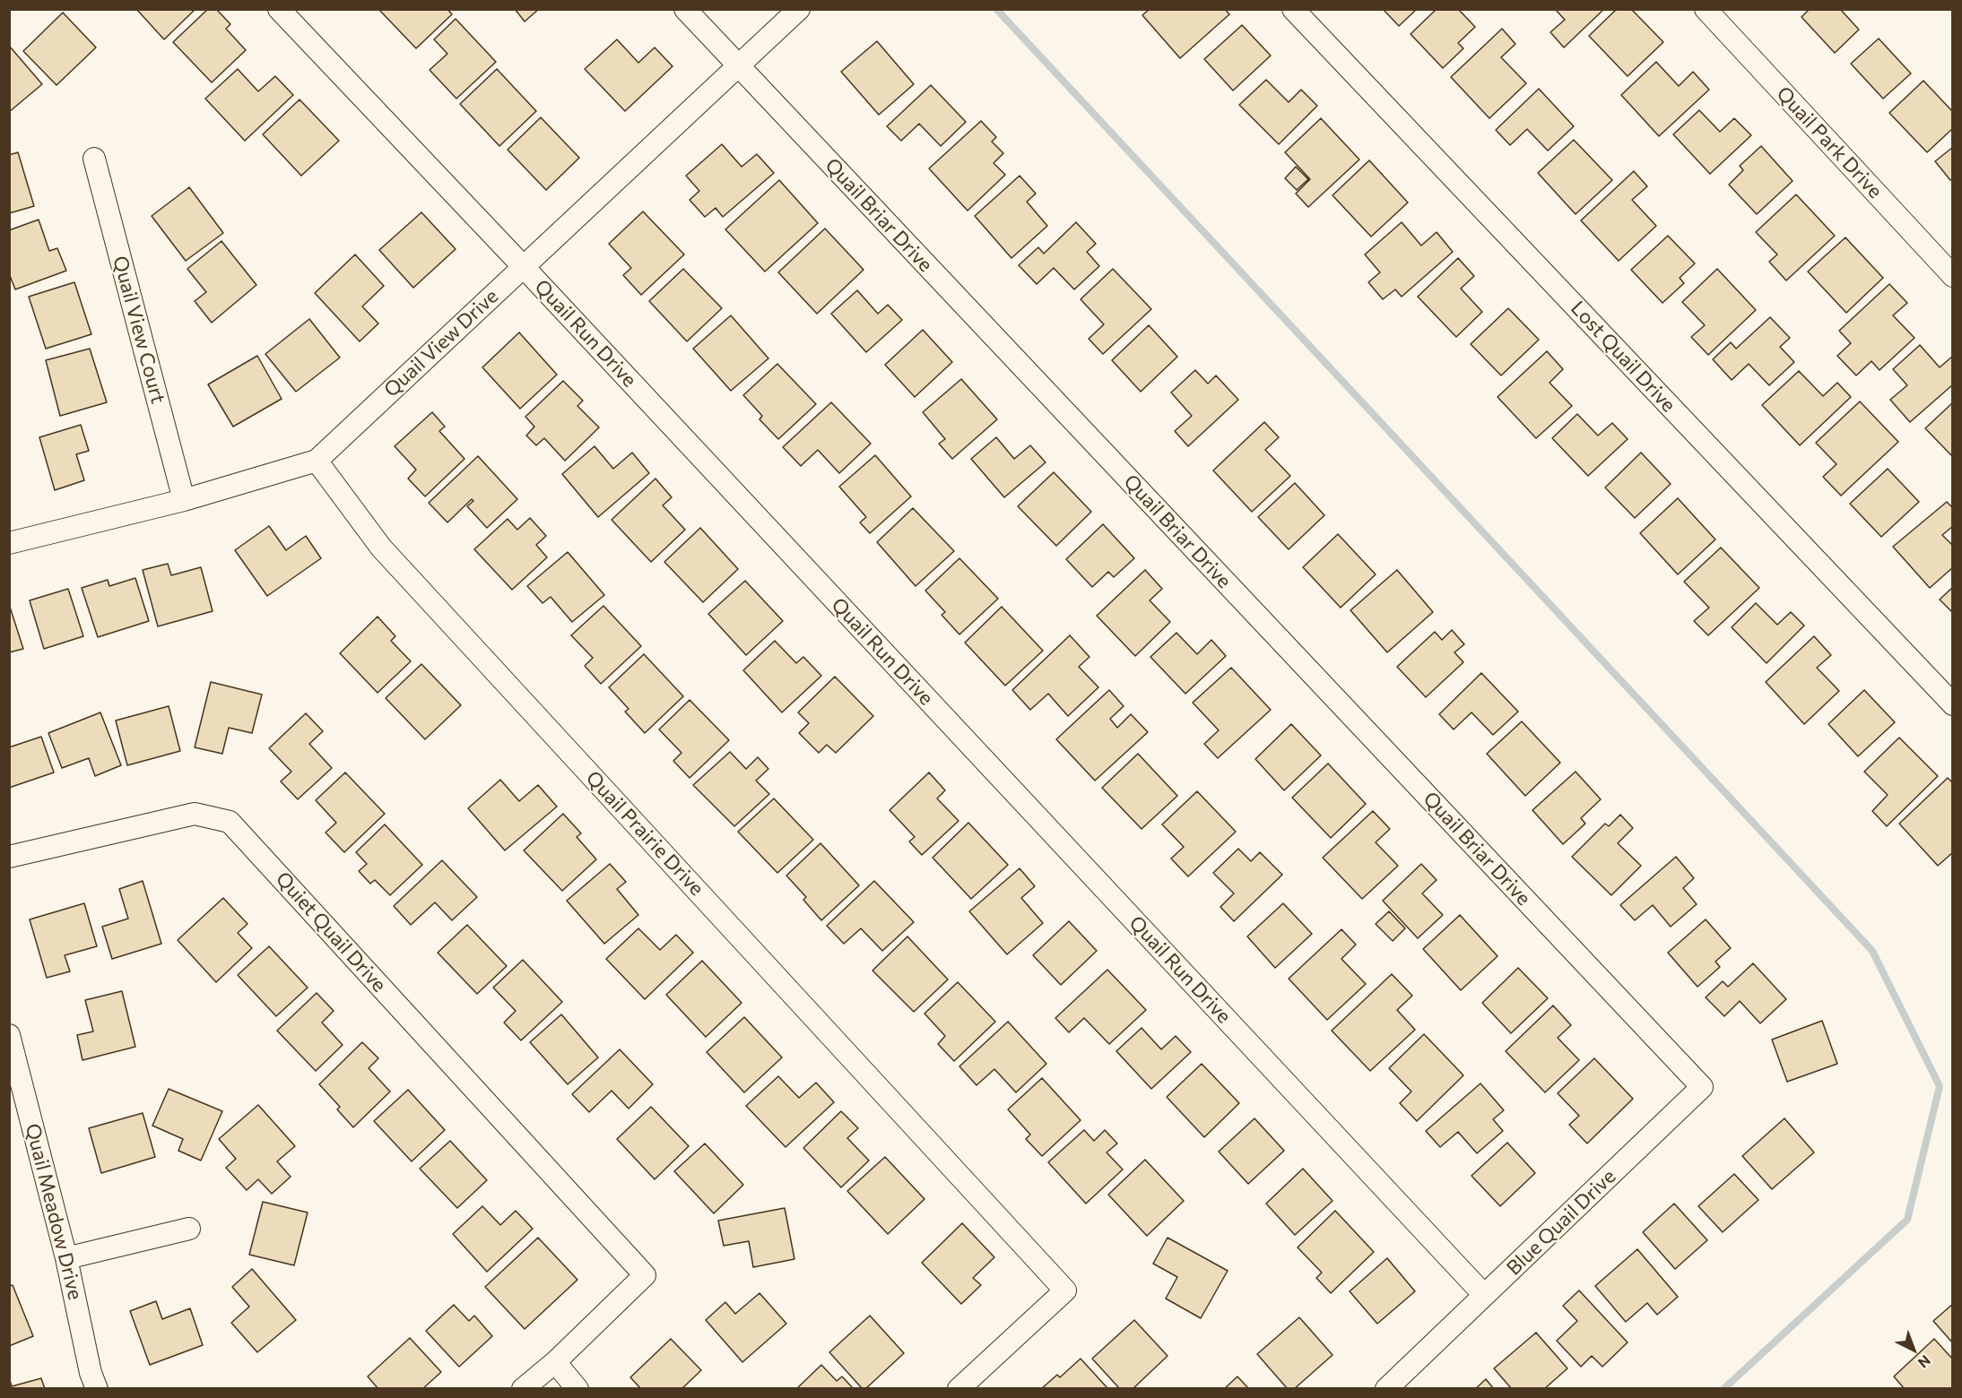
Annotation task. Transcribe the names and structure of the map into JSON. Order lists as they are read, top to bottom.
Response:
{
  "streets": {
    "street": [
      "Quail Park Drive",
      "Quail Briar Drive",
      "Quail View Court",
      "Quail Run Drive",
      "Quail View Drive",
      "Lost Quail Drive",
      "Quail Prairie Drive",
      "Quiet Quail Drive",
      "Quail Meadow Drive",
      "Blue Quail Drive"
    ]
  },
  "crossings": [
    ["Quail Briar Drive", "Quail View Drive"],
    ["Quail Briar Drive", "Blue Quail Drive"],
    ["Quail View Court", "Quail View Drive"],
    ["Quail Run Drive", "Quail View Drive"],
    ["Quail Run Drive", "Blue Quail Drive"],
    ["Quail View Drive", "Quail Prairie Drive"]
  ],
  "north": "bottom right"
}
